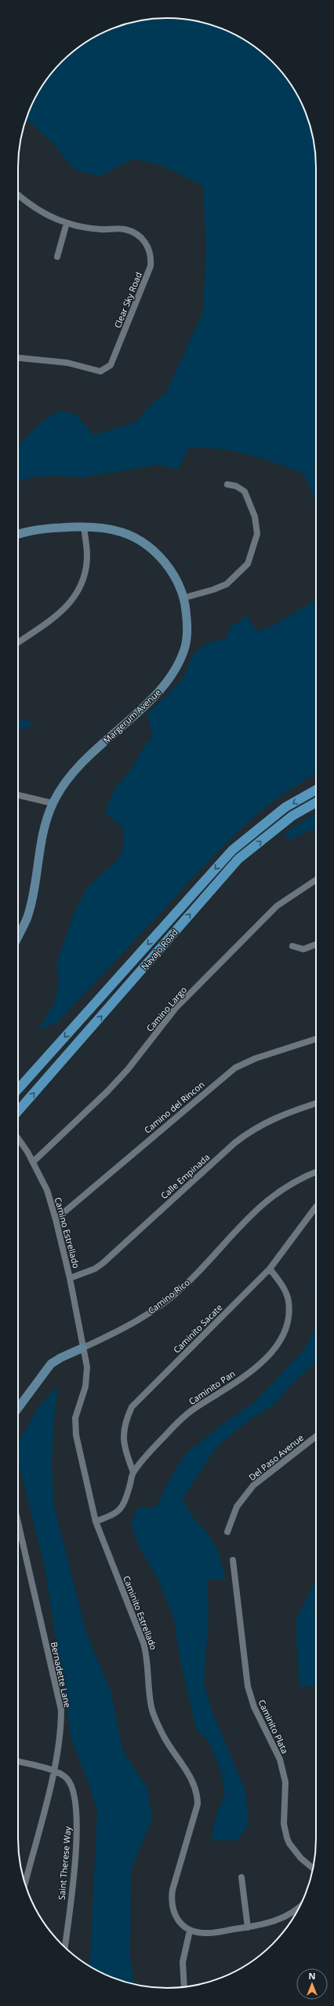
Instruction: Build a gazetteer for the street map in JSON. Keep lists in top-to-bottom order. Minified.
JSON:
{"streets":{"main road":["Navajo Road"],"street":["Clear Sky Road","Margerum Avenue","Camino Largo","Camino del Rincon","Calle Empinada","Camino Estrellado","Camino Rico","Caminito Sacate","Caminito Pan","Del Paso Avenue","Caminito Estrellado","Bernadette Lane","Caminito Plata","Saint Therese Way"]},"crossings":[["Camino Largo","Camino Estrellado"],["Camino del Rincon","Camino Estrellado"],["Calle Empinada","Camino Estrellado"],["Camino Estrellado","Camino Rico"],["Camino Estrellado","Caminito Estrellado"],["Camino Rico","Caminito Estrellado"],["Caminito Sacate","Caminito Pan"],["Caminito Pan","Caminito Estrellado"],["Bernadette Lane","Saint Therese Way"]],"north":"top"}
